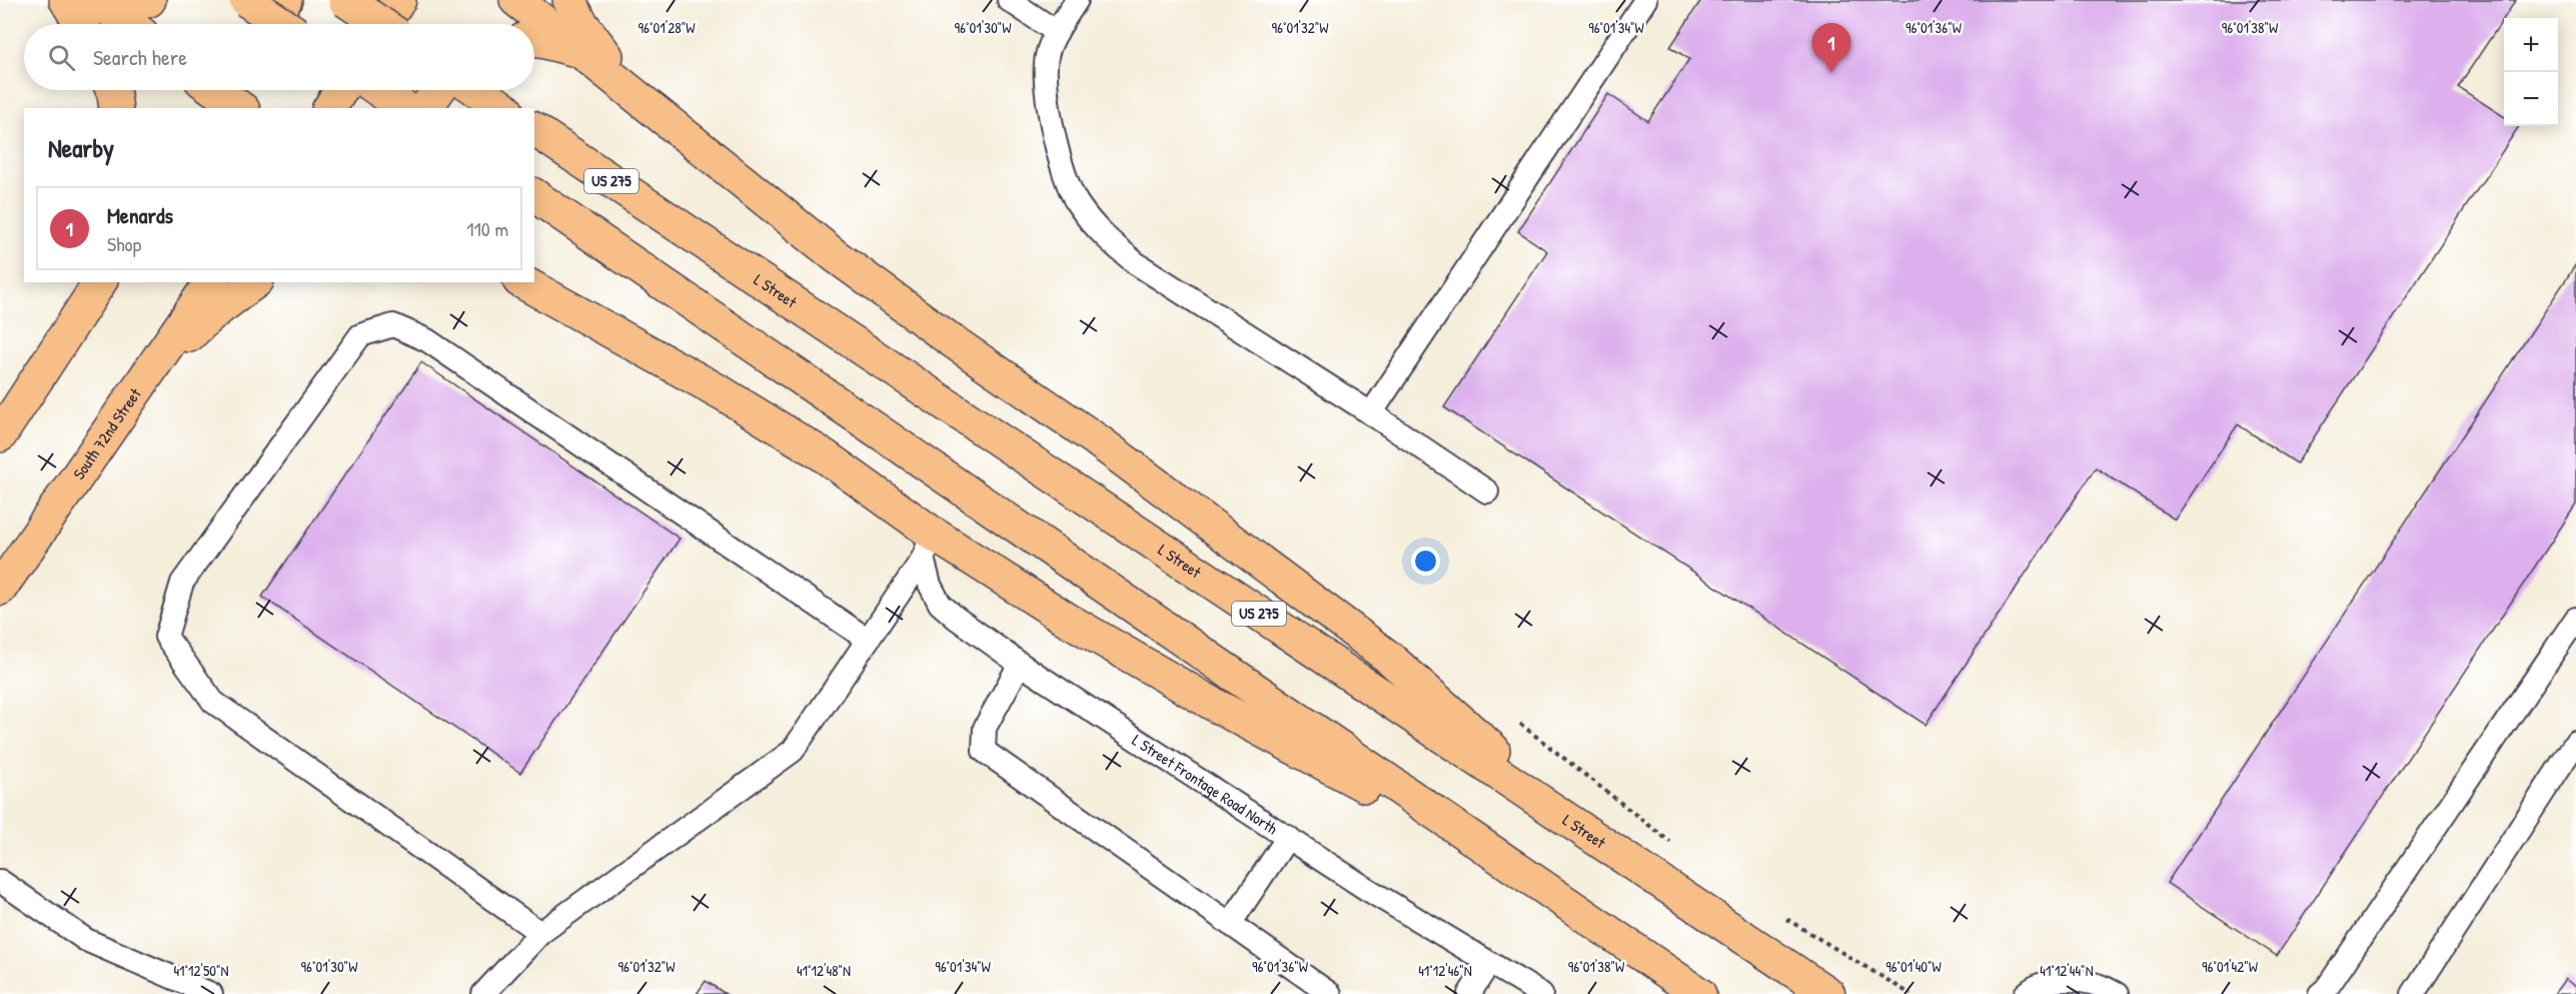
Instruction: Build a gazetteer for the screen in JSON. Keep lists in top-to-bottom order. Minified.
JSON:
{"streets":{"main road":["US 275","L Street","South 72nd Street"],"lane":["L Street Frontage Road North"]},"page":{"map_buttons":["+","−"],"pins":"1","search":"Search here","heading":"Nearby","list":[{"mark":"1","name":"Menards","note":"Shop","value":"110 m"}]},"coordinates":["96°01'28\"W","96°01'30\"W","96°01'32\"W","96°01'34\"W","96°01'36\"W","96°01'38\"W","96°01'40\"W","96°01'42\"W","41°12'50\"N","41°12'48\"N","41°12'46\"N","41°12'44\"N"]}
